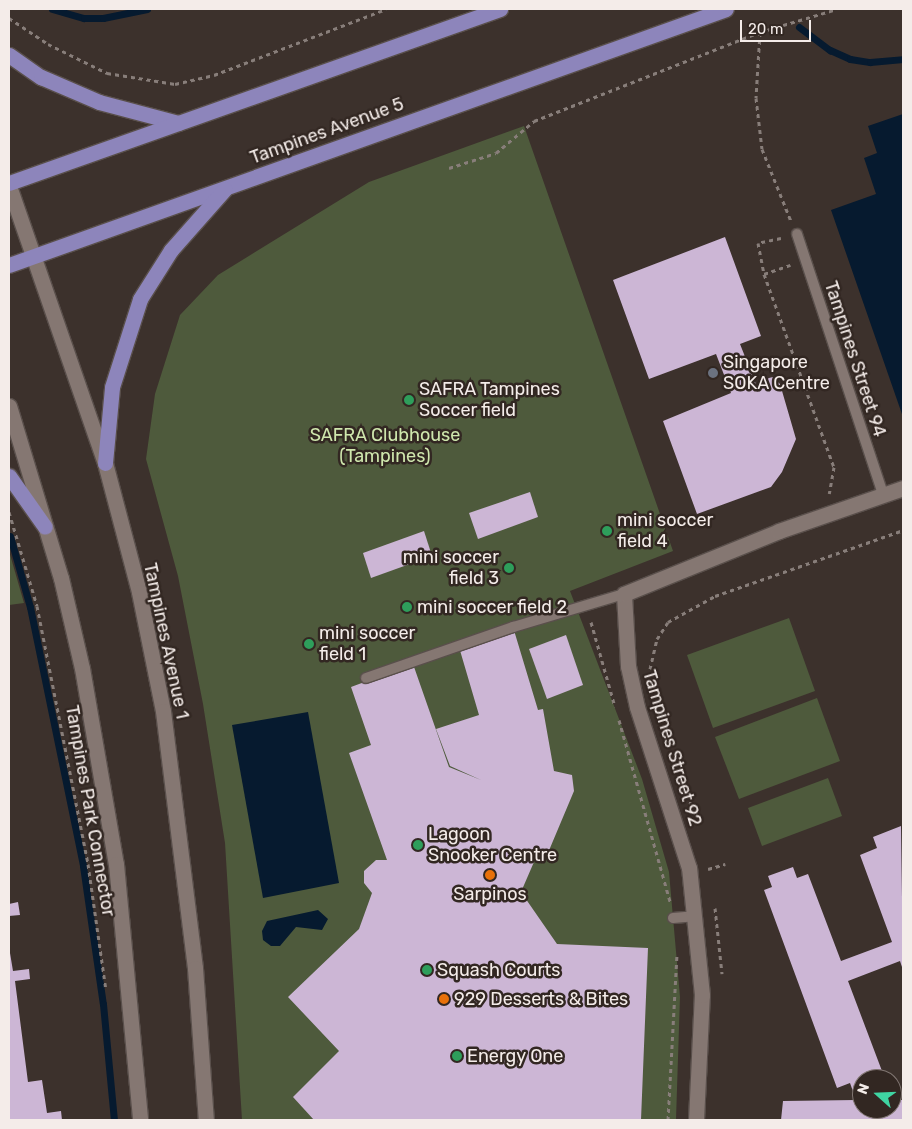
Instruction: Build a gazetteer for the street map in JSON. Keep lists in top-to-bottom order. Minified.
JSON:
{"streets":{"main road":["Tampines Avenue 5","Tampines Avenue 1","Tampines Street 92"],"lane":["Tampines Street 94"],"path":["Tampines Park Connector"]},"crossings":[["Tampines Avenue 5","Tampines Avenue 1"]],"parks":["SAFRA Clubhouse (Tampines)"],"places":["Singapore SOKA Centre","SAFRA Tampines Soccer field","mini soccer field 4","mini soccer field 3","mini soccer field 2","mini soccer field 1","Lagoon Snooker Centre","Sarpinos","Squash Courts","929 Desserts & Bites","Energy One"],"scale_bar":"20 m","north":"left"}
